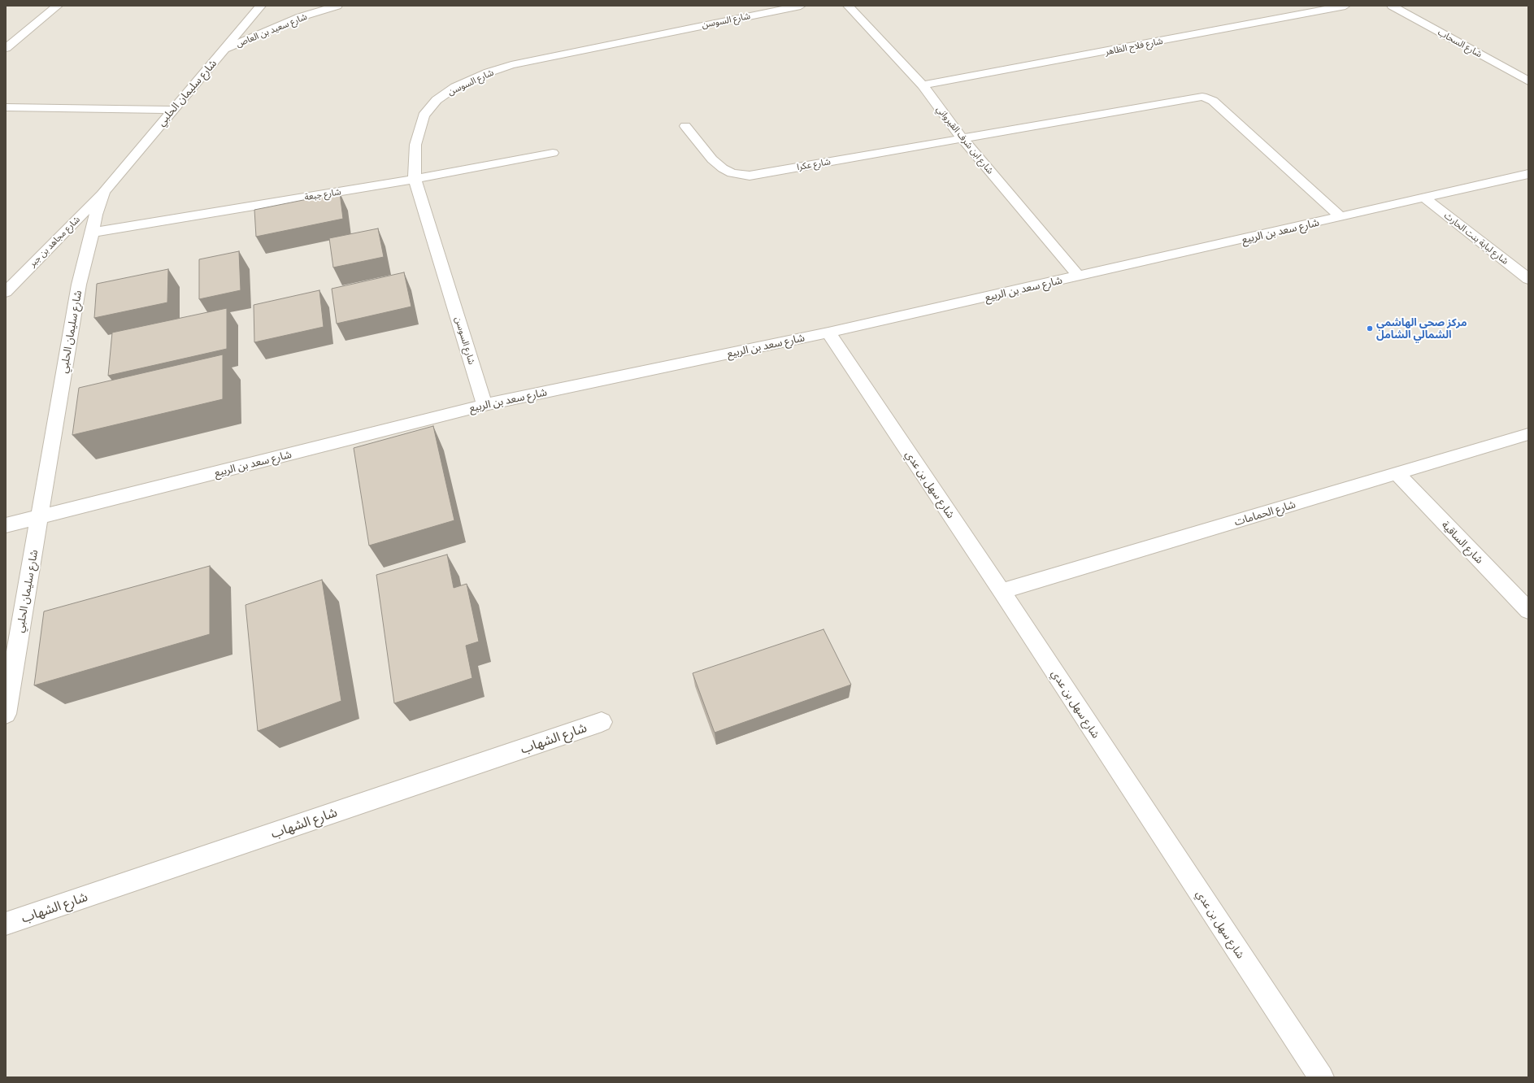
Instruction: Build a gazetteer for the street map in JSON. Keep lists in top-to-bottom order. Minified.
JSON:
{"streets":{"street":["شارع السوسن","شارع سعيد بن العاص","شارع السحاب","شارع فلاح الظاهر","شارع سليمان الحلبي","شارع ابن شرف القيرواني","شارع عكرا","شارع جبعة","شارع سعد بن الربيع","شارع لبابة بنت الحارث","شارع مجاهد بن جبر","شارع سهل بن عدي","شارع الحمامات","شارع الساقية","شارع الشهاب"]},"crossings":[["شارع السوسن","شارع جبعة"],["شارع السوسن","شارع سعد بن الربيع"],["شارع سعيد بن العاص","شارع سليمان الحلبي"],["شارع فلاح الظاهر","شارع ابن شرف القيرواني"],["شارع سليمان الحلبي","شارع جبعة"],["شارع سليمان الحلبي","شارع سعد بن الربيع"],["شارع سليمان الحلبي","شارع مجاهد بن جبر"],["شارع ابن شرف القيرواني","شارع عكرا"],["شارع ابن شرف القيرواني","شارع سعد بن الربيع"],["شارع عكرا","شارع سعد بن الربيع"],["شارع سعد بن الربيع","شارع لبابة بنت الحارث"],["شارع سعد بن الربيع","شارع سهل بن عدي"],["شارع سهل بن عدي","شارع الحمامات"],["شارع الحمامات","شارع الساقية"]],"places":["مركز صحي الهاشمي الشمالي الشامل"]}
